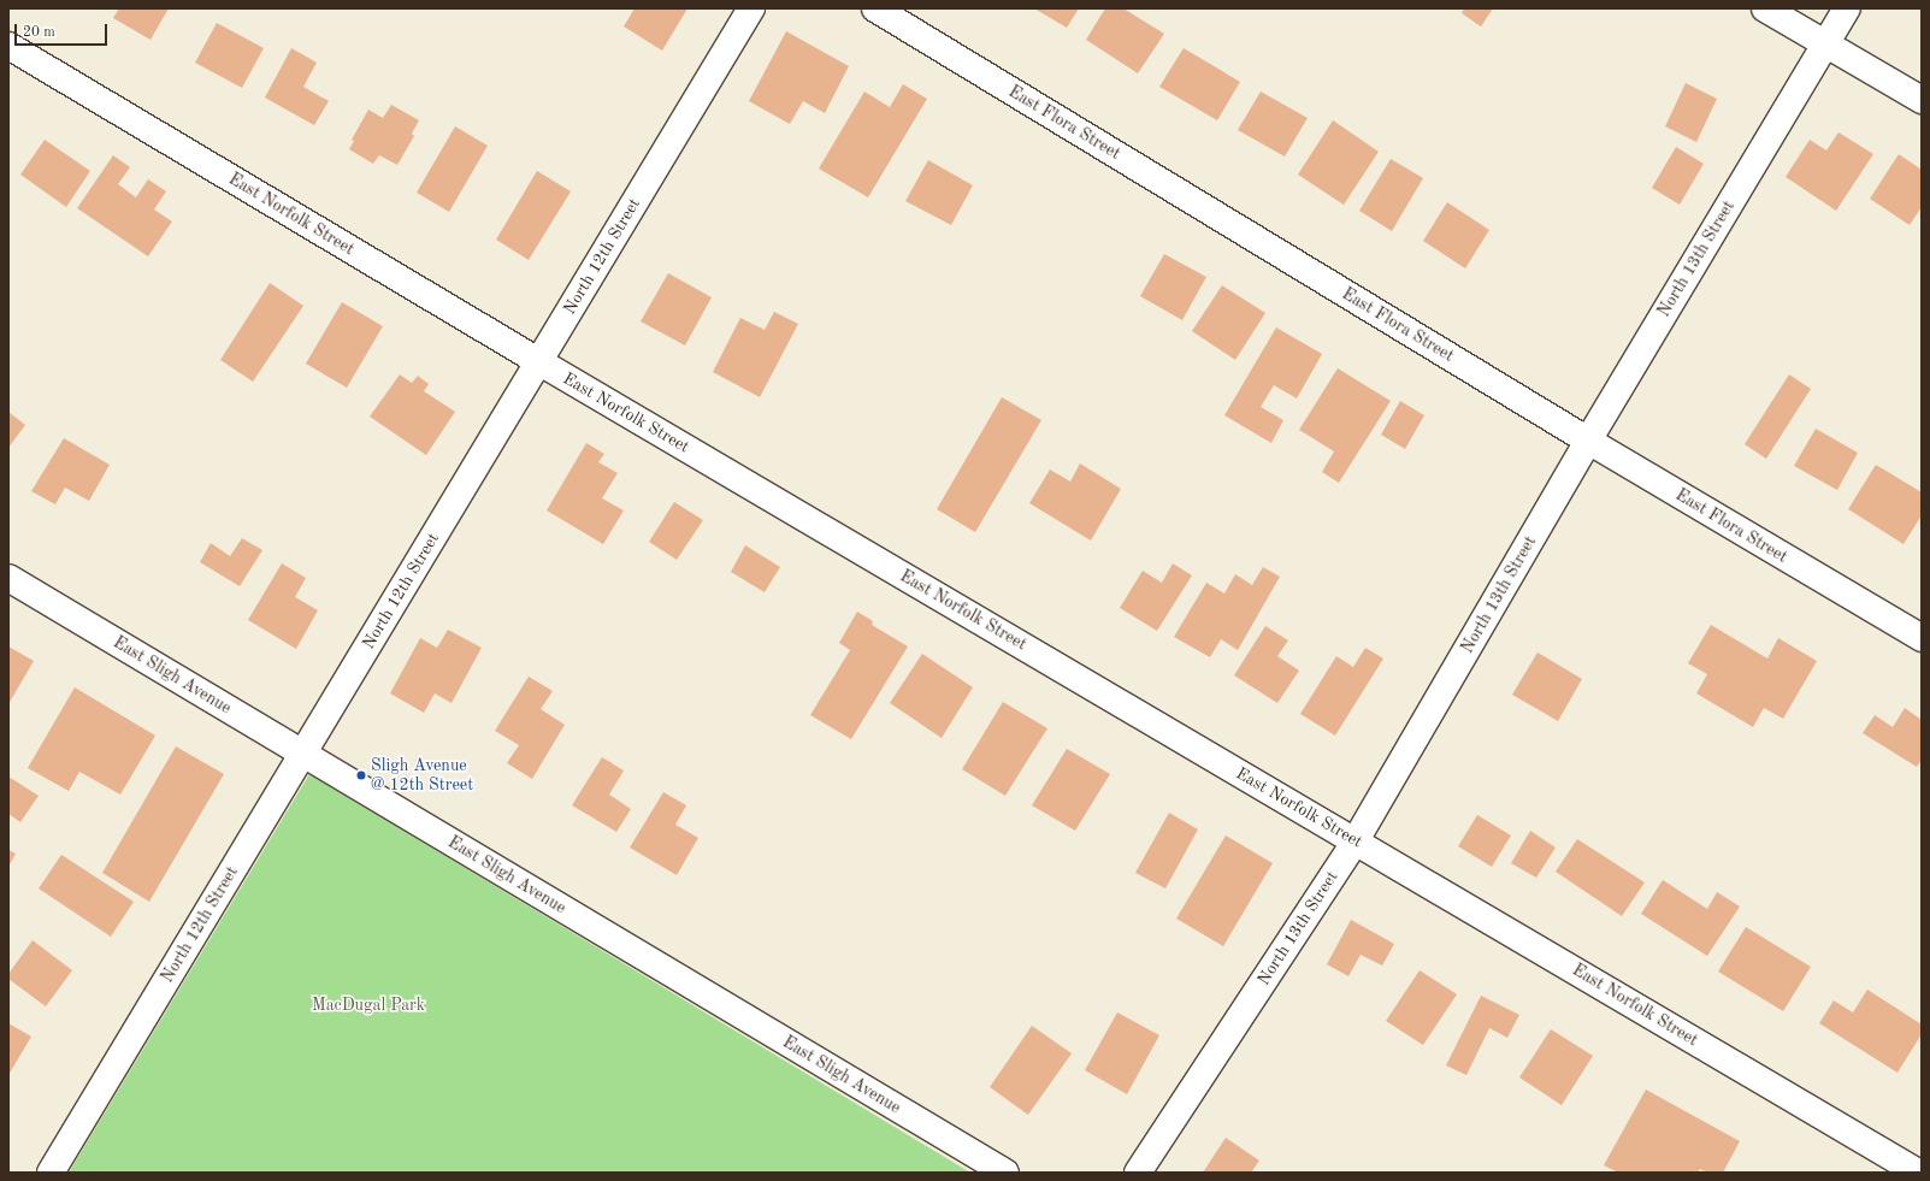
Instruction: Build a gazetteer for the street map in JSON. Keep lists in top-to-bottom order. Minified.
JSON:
{"streets":{"street":["East Flora Street","East Norfolk Street","North 12th Street","North 13th Street","East Sligh Avenue"]},"crossings":[["East Flora Street","North 13th Street"],["East Norfolk Street","North 12th Street"],["East Norfolk Street","North 13th Street"],["North 12th Street","East Sligh Avenue"]],"parks":["MacDugal Park"],"places":["Sligh Avenue @ 12th Street"],"scale_bar":"20 m"}
